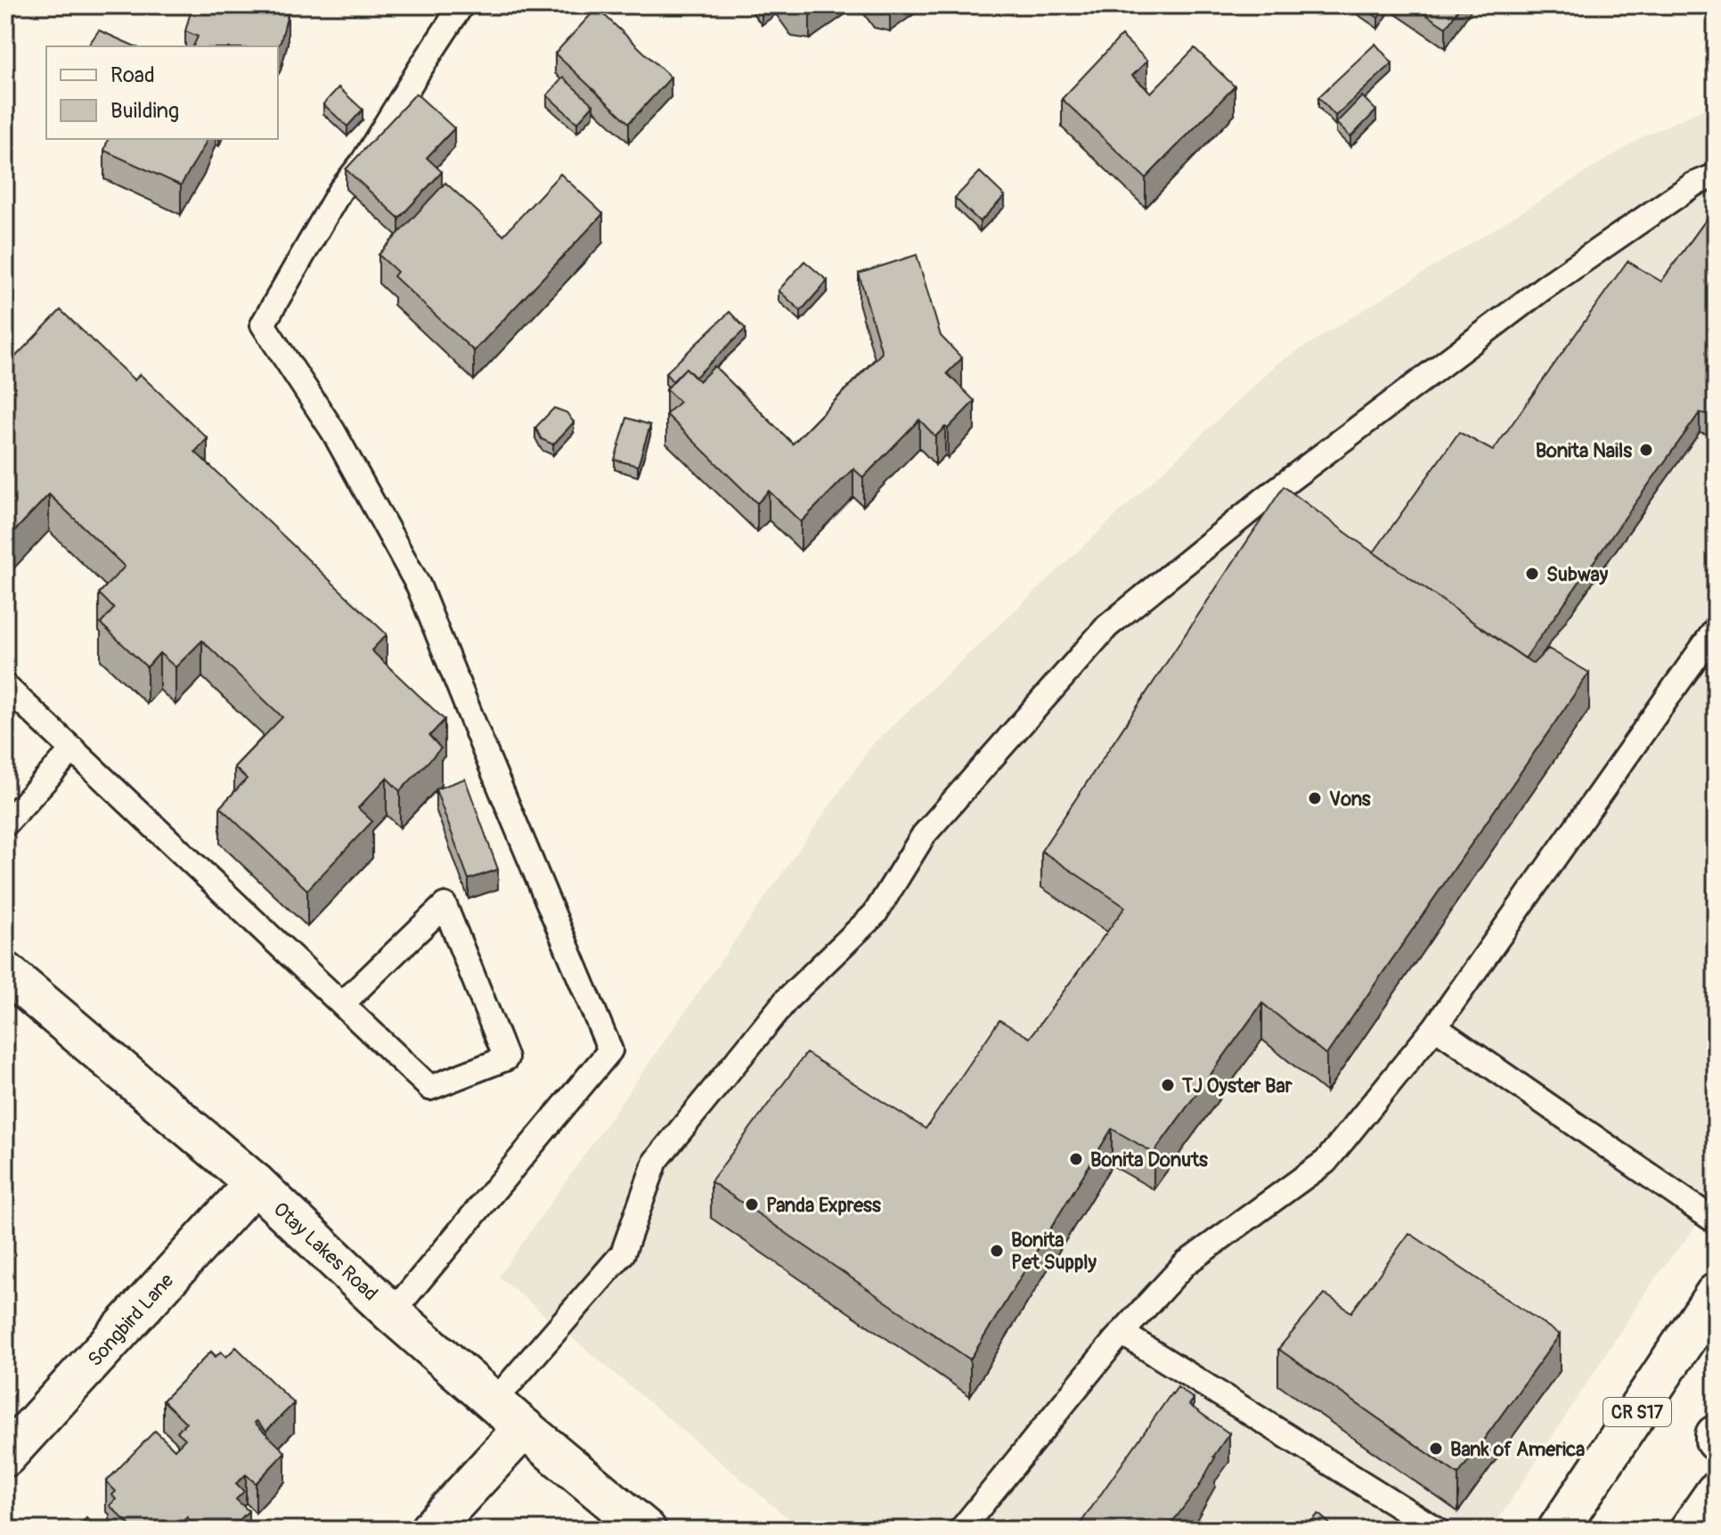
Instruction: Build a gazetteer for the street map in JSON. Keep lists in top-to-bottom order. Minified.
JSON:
{"streets":{"main road":["Otay Lakes Road","Songbird Lane","CR S17"]},"crossings":[["Otay Lakes Road","Songbird Lane"]],"places":["Bonita Nails","Subway","Vons","TJ Oyster Bar","Bonita Donuts","Panda Express","Bonita Pet Supply","Bank of America"],"legend":["Road","Building"]}
